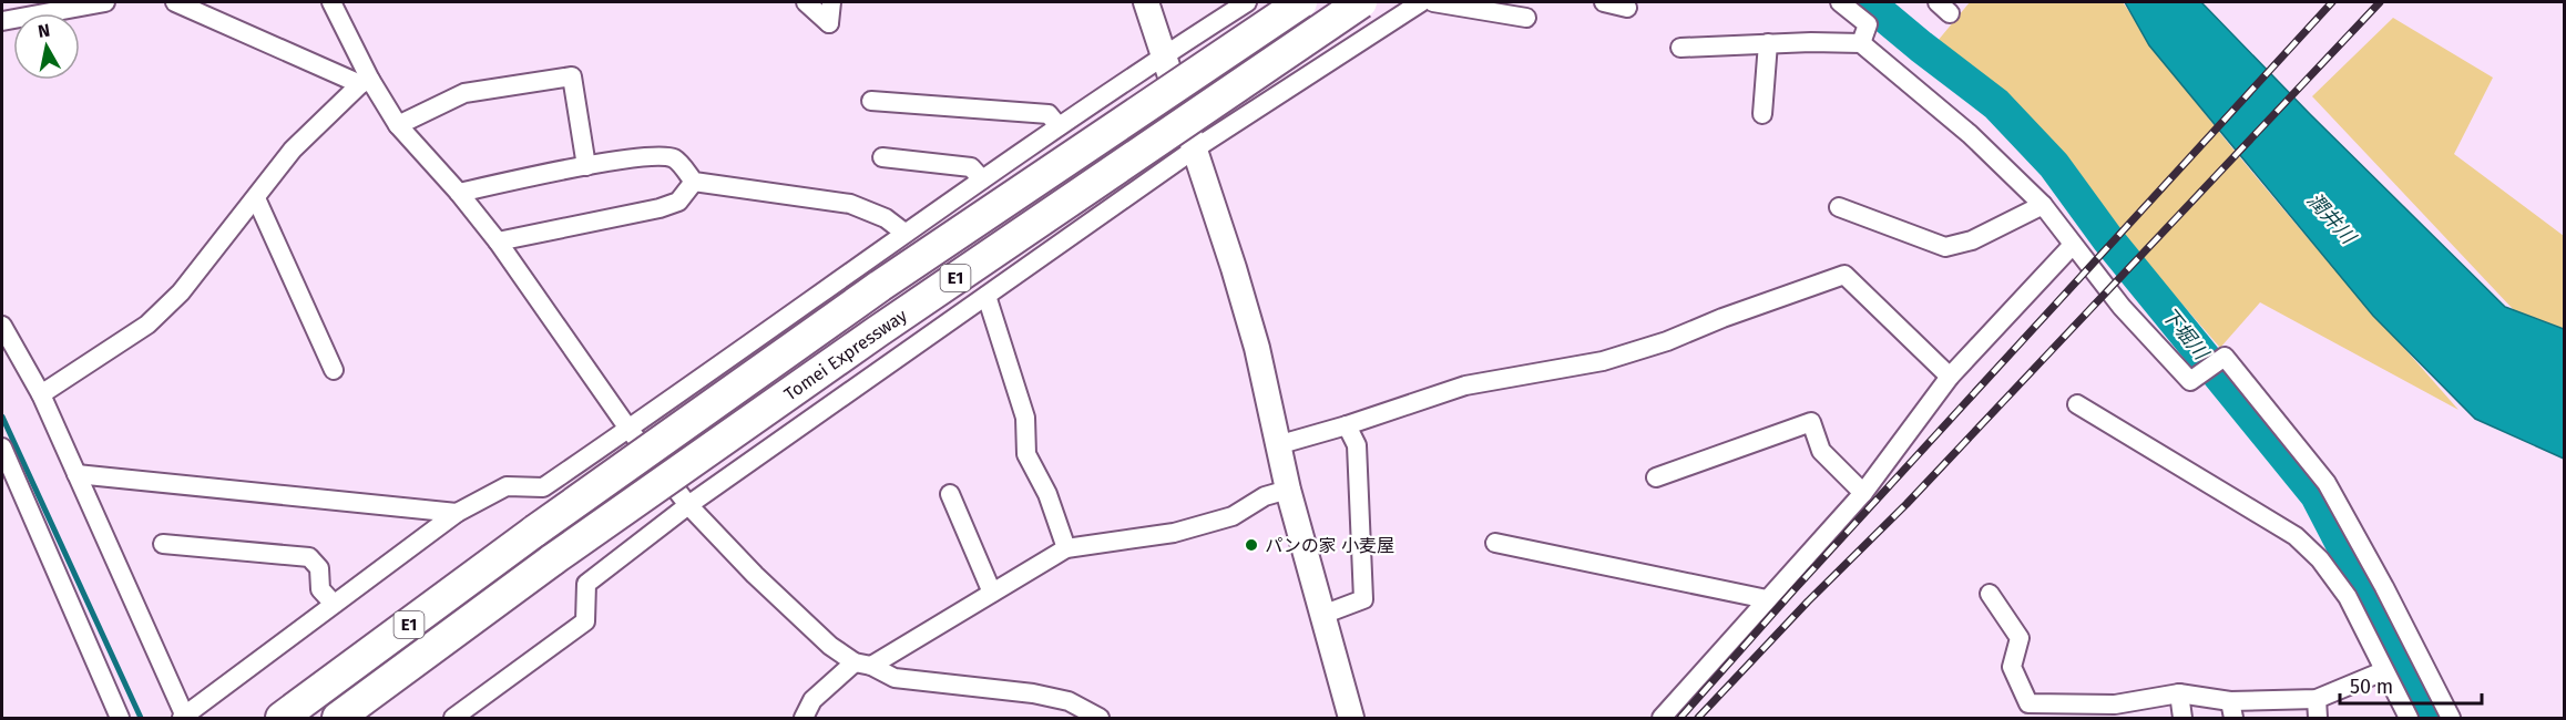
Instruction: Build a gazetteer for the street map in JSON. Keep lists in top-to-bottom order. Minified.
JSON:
{"streets":{"highway":["E1","Tomei Expressway"]},"water":["潤井川","下堀川"],"places":["パンの家 小麦屋"],"scale_bar":"50 m","north":"top"}
